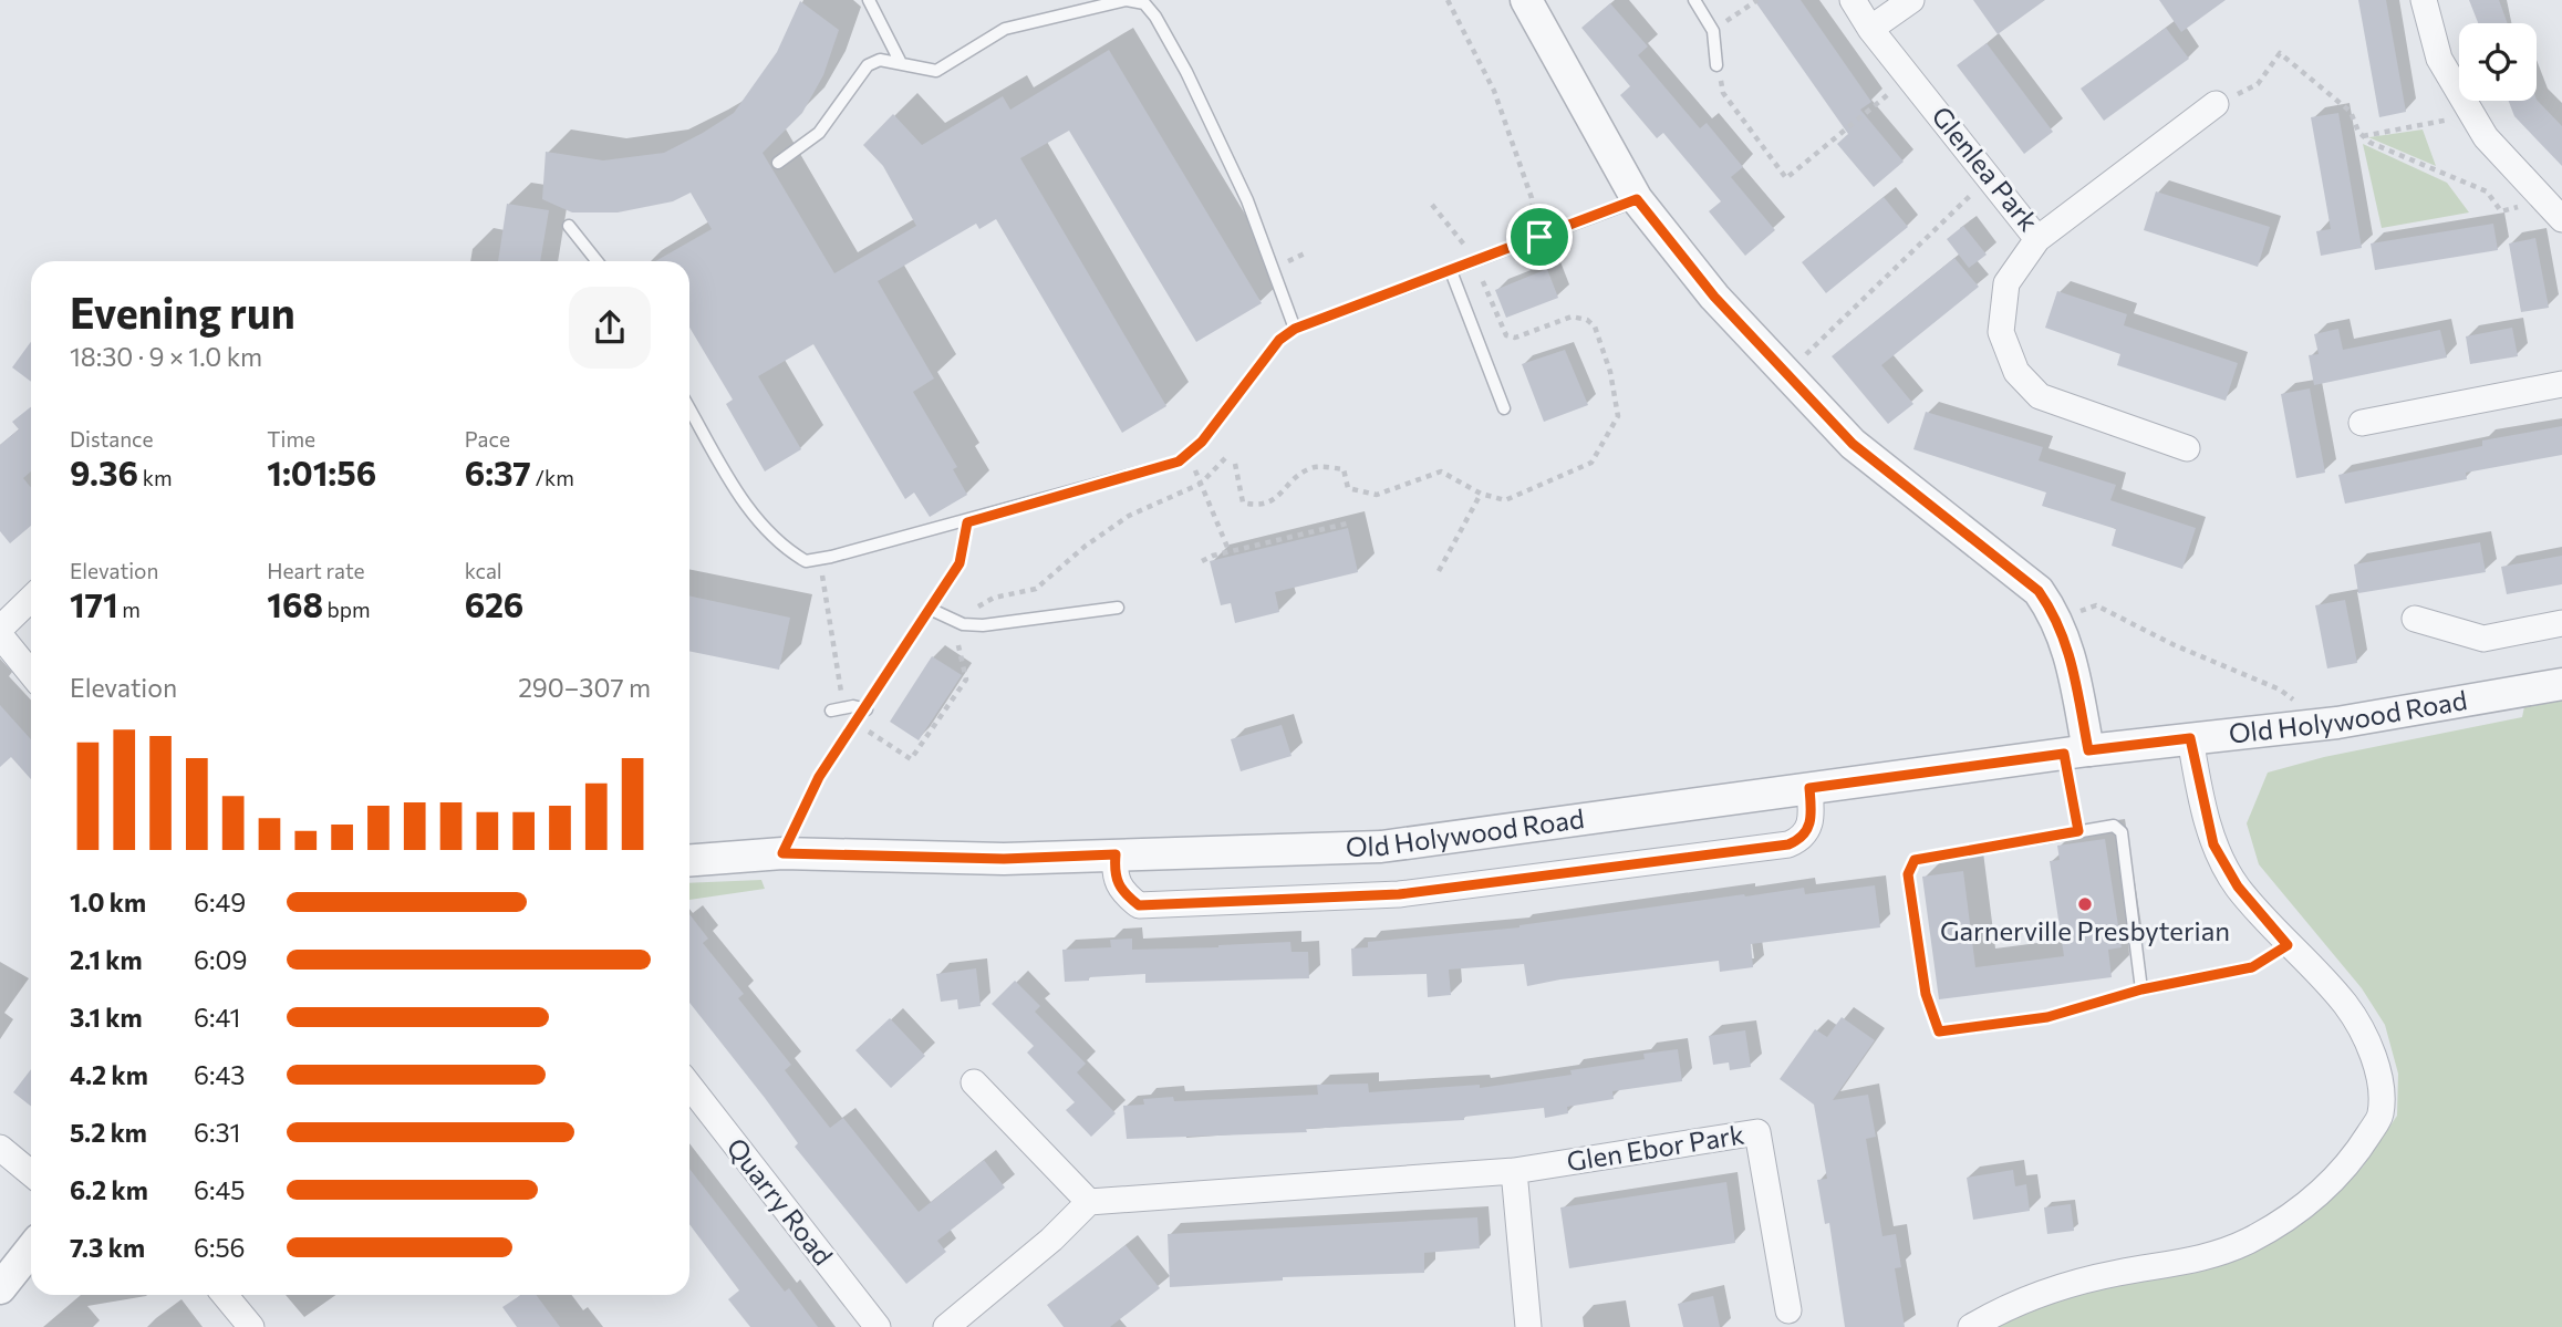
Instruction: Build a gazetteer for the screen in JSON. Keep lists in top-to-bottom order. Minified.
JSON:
{"streets":{"street":["Glenlea Park","Old Holywood Road","Glen Ebor Park","Quarry Road"]},"places":["Garnerville Presbyterian"],"page":{"heading":["Evening run","18:30 · 9 × 1.0 km"],"stats":[["Distance","9.36 km"],["Time","1:01:56"],["Pace","6:37 /km"],["Elevation","171 m"],["Heart rate","168 bpm"],["kcal","626"]],"chart":["Elevation","290–307 m"],"list":[{"name":"1.0 km","note":"6:49"},{"name":"2.1 km","note":"6:09"},{"name":"3.1 km","note":"6:41"},{"name":"4.2 km","note":"6:43"},{"name":"5.2 km","note":"6:31"},{"name":"6.2 km","note":"6:45"},{"name":"7.3 km","note":"6:56"}]}}
